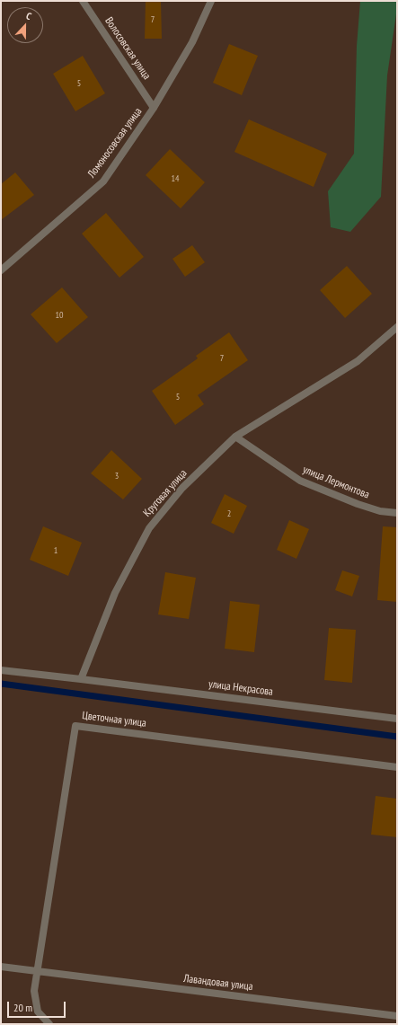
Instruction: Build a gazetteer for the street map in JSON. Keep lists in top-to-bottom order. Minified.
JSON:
{"streets":{"street":["Волосовская улица","Ломоносовская улица","улица Лермонтова","Круговая улица","улица Некрасова","Цветочная улица","Лавандовая улица"]},"crossings":[["Волосовская улица","Ломоносовская улица"],["улица Лермонтова","Круговая улица"],["Круговая улица","улица Некрасова"],["Цветочная улица","Лавандовая улица"]],"house_numbers":["7","5","14","10","7","5","3","2","1"],"scale_bar":"20 m","north":"top"}
